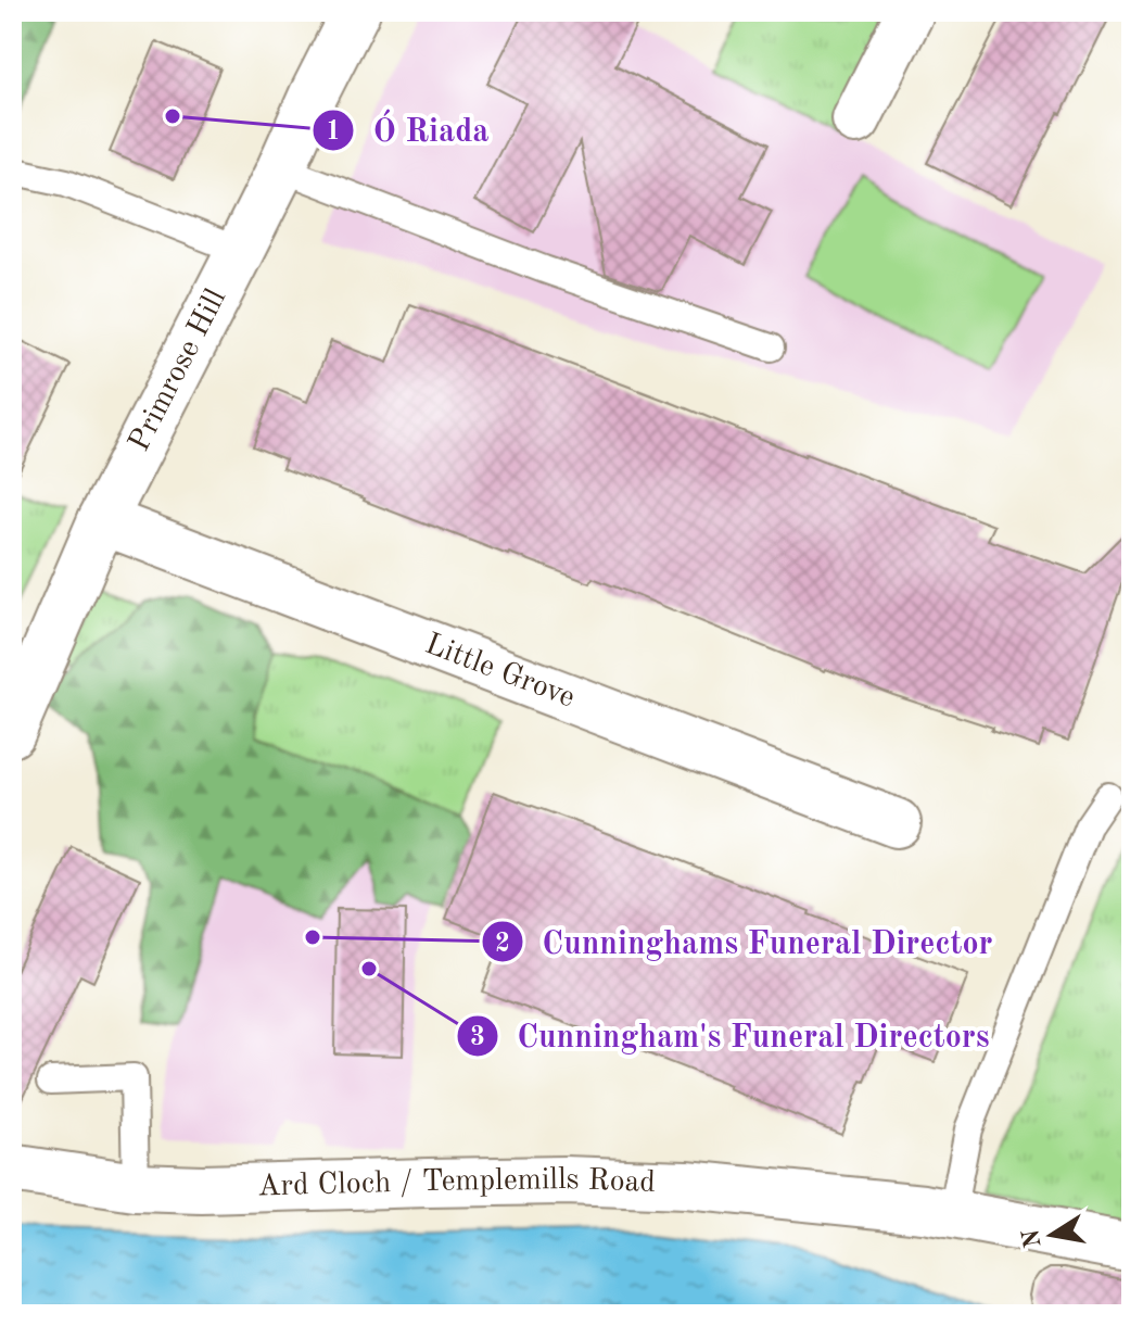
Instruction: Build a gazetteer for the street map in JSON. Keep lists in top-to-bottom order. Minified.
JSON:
{"streets":{"street":["Primrose Hill","Little Grove","Ard Cloch / Templemills Road"]},"crossings":[["Primrose Hill","Little Grove"]],"places":["Ó Riada","Cunninghams Funeral Director","Cunningham's Funeral Directors"],"north":"left"}
